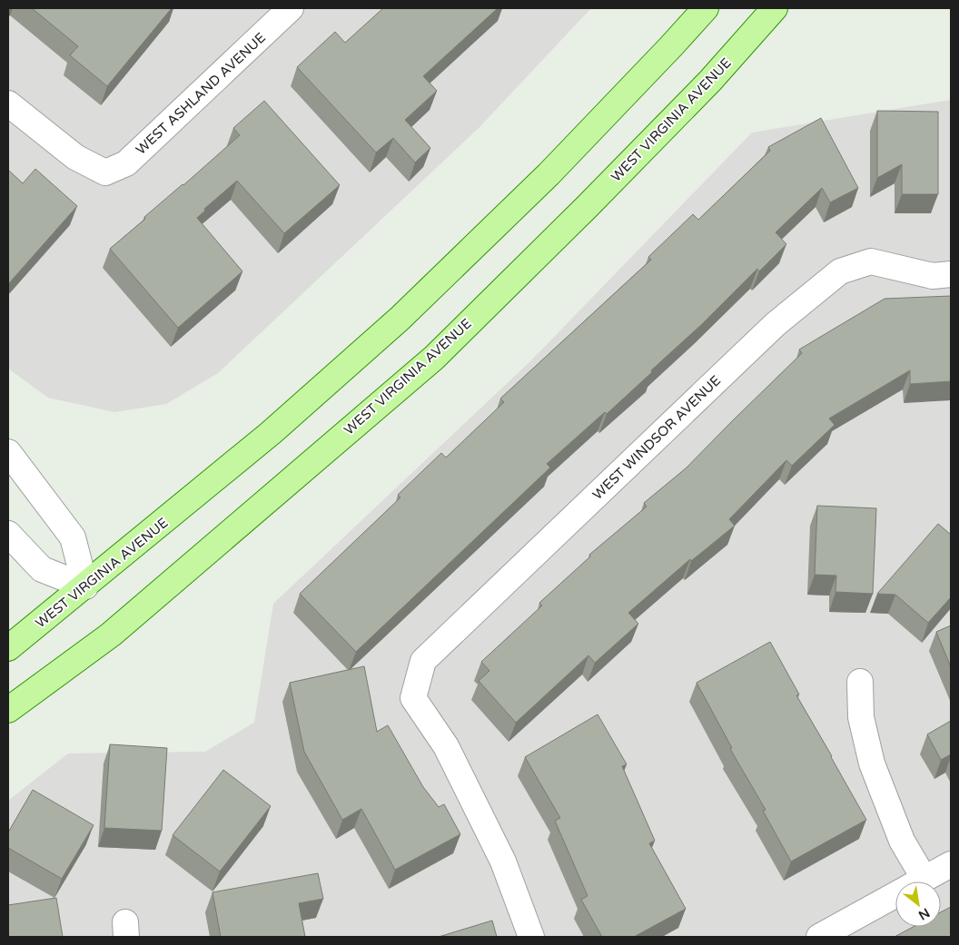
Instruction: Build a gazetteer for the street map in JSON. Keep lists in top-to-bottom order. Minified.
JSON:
{"streets":{"main road":["WEST VIRGINIA AVENUE"],"street":["WEST ASHLAND AVENUE","WEST WINDSOR AVENUE"]},"north":"bottom right"}
